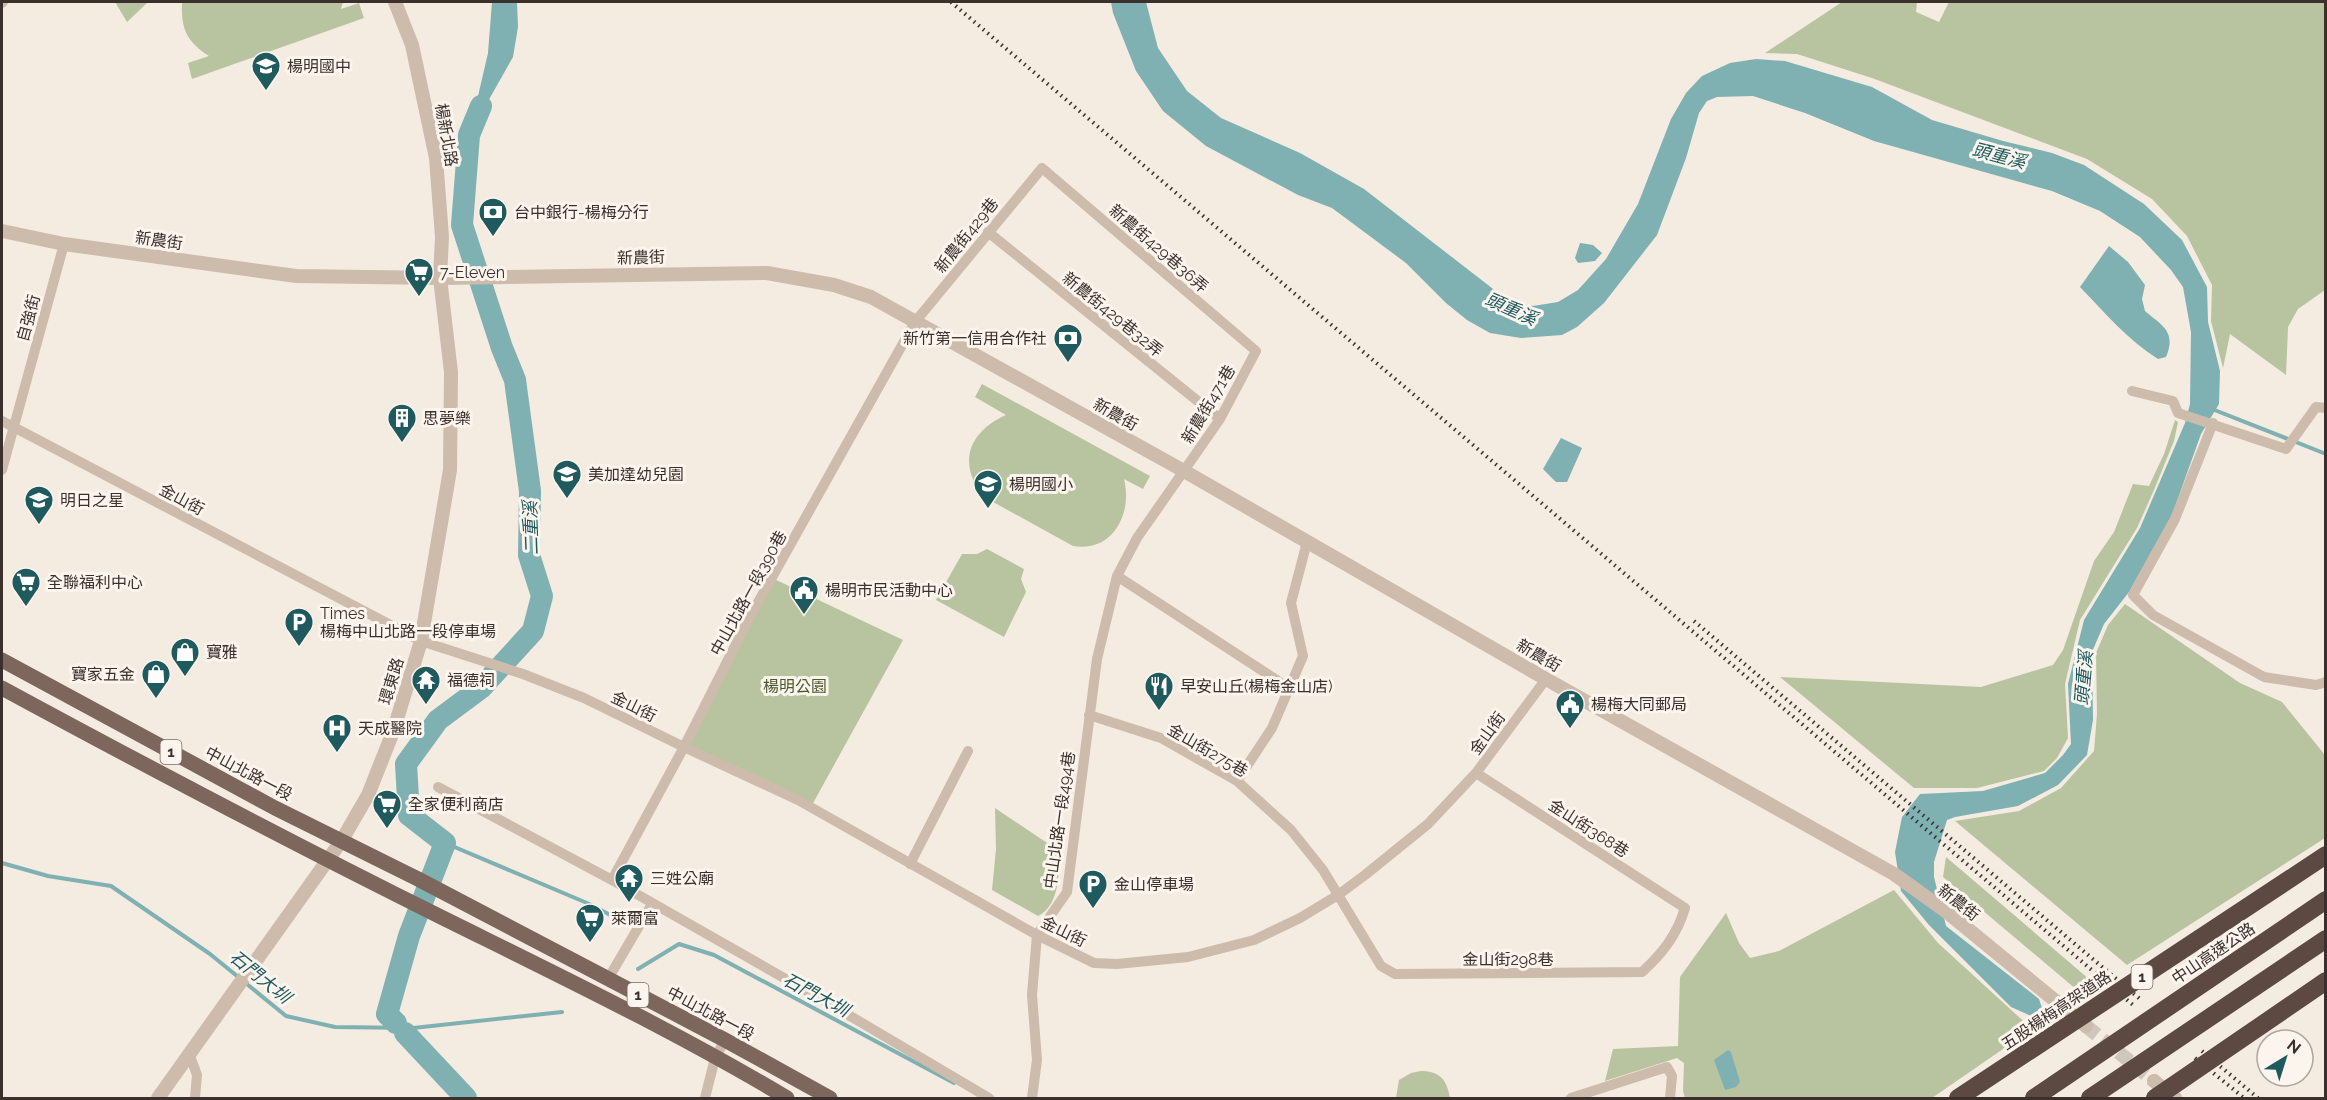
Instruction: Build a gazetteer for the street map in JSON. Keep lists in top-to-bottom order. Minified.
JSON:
{"streets":{"highway":["1","中山高速公路","五股楊梅高架道路"],"main road":["中山北路一段"],"street":["楊新北路","新農街429巷","新農街","新農街429巷36弄","新農街429巷32弄","自強街","新農街471巷","金山街","中山北路一段390巷","環東路","金山街275巷","中山北路一段494巷","金山街368巷","金山街298巷"]},"crossings":[["楊新北路","新農街"],["楊新北路","環東路"],["新農街429巷","新農街"],["新農街429巷","新農街429巷36弄"],["新農街429巷","新農街429巷32弄"],["新農街429巷","中山北路一段390巷"],["新農街","自強街"],["新農街","新農街471巷"],["新農街","金山街"],["新農街","中山北路一段390巷"],["新農街","環東路"],["新農街","中山北路一段494巷"],["新農街429巷36弄","新農街471巷"],["新農街429巷32弄","新農街471巷"],["自強街","金山街"],["新農街471巷","中山北路一段494巷"],["金山街","中山北路一段390巷"],["金山街","環東路"],["金山街","金山街275巷"],["金山街","中山北路一段494巷"],["金山街","金山街368巷"],["金山街","金山街298巷"],["環東路","1"],["環東路","中山北路一段"],["金山街275巷","中山北路一段494巷"],["金山街275巷","金山街298巷"],["金山街368巷","金山街298巷"]],"water":["頭重溪","二重溪","石門大圳"],"parks":["楊明公園"],"places":{"school or university":["楊明國中","美加達幼兒園","楊明國小","明日之星"],"bank":["台中銀行-楊梅分行","新竹第一信用合作社"],"supermarket":["7-Eleven","全聯福利中心","全家便利商店","萊爾富"],"building":["思夢樂"],"public building":["楊明市民活動中心","楊梅大同郵局"],"parking":["Times 楊梅中山北路一段停車場","金山停車場"],"shop":["寶雅","寶家五金"],"temple":["福德祠","三姓公廟"],"restaurant":["早安山丘(楊梅金山店)"],"hospital":["天成醫院"]},"north":"top right"}
